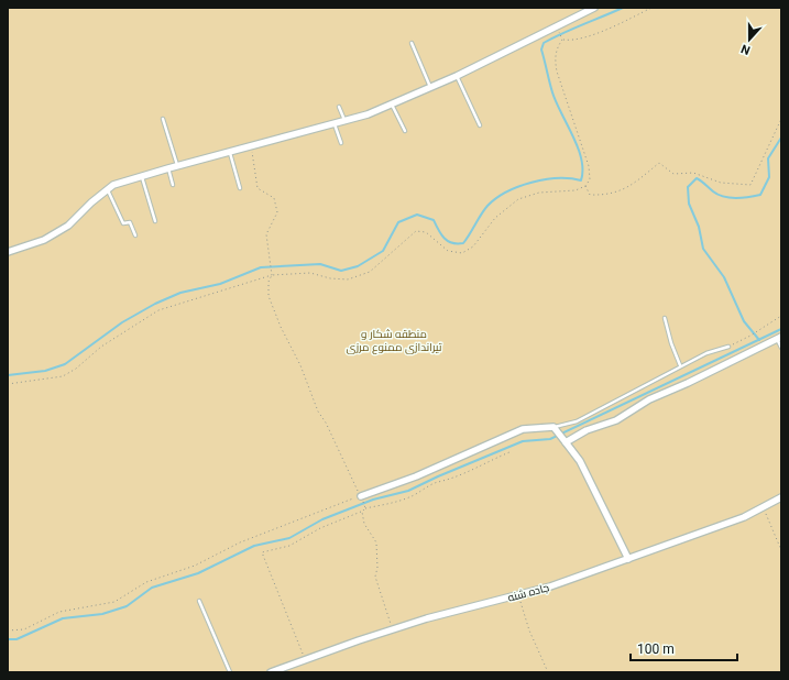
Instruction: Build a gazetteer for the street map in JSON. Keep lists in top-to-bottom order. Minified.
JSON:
{"streets":{"street":["جاده شنه"]},"parks":["منطقه شکار و تیراندازی ممنوع مرزی"],"scale_bar":"100 m","north":"bottom"}
